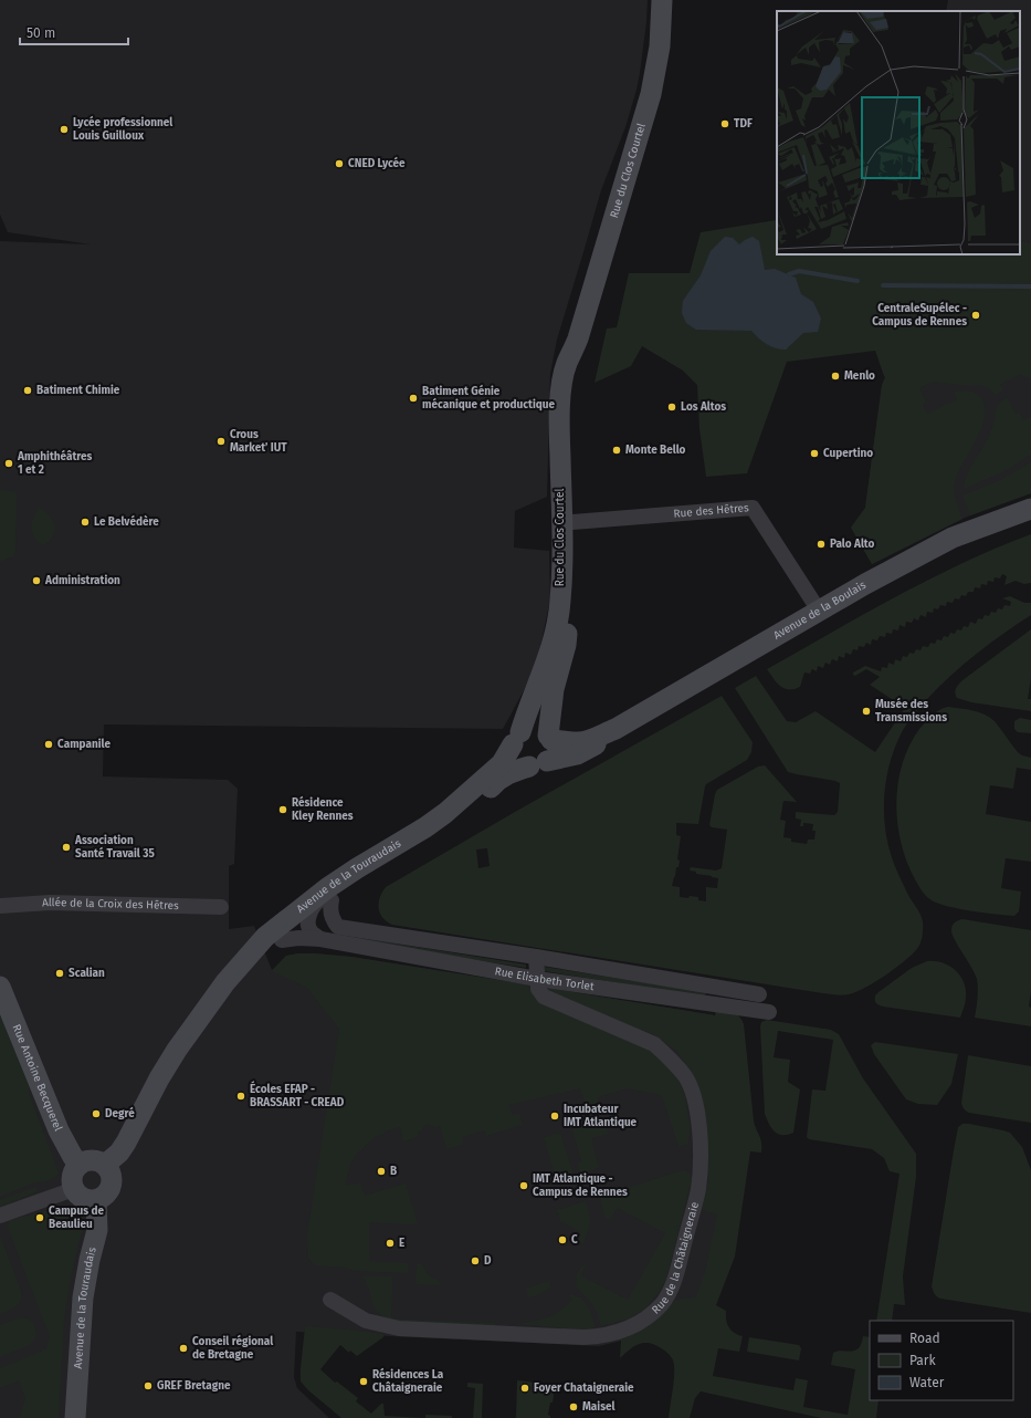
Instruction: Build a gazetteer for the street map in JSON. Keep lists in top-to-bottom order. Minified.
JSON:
{"streets":{"main road":["Rue du Clos Courtel","Avenue de la Boulais","Avenue de la Touraudais","Rue Antoine Becquerel"],"street":["Rue des Hêtres","Allée de la Croix des Hêtres","Rue Elisabeth Torlet","Rue de la Châtaigneraie"]},"crossings":[["Rue du Clos Courtel","Rue des Hêtres"],["Rue du Clos Courtel","Avenue de la Boulais"],["Rue du Clos Courtel","Avenue de la Touraudais"],["Rue des Hêtres","Avenue de la Boulais"],["Avenue de la Boulais","Avenue de la Touraudais"],["Avenue de la Touraudais","Rue Elisabeth Torlet"],["Avenue de la Touraudais","Rue Antoine Becquerel"],["Rue Elisabeth Torlet","Rue de la Châtaigneraie"]],"places":["TDF","Lycée professionnel Louis Guilloux","CNED Lycée","CentraleSupélec - Campus de Rennes","Menlo","Batiment Chimie","Batiment Génie mécanique et productique","Los Altos","Crous Market’ IUT","Monte Bello","Cupertino","Amphithéâtres 1 et 2","Le Belvédère","Palo Alto","Administration","Musée des Transmissions","Campanile","Résidence Kley Rennes","Association Santé Travail 35","Scalian","Écoles EFAP - BRASSART - CREAD","Degré","Incubateur IMT Atlantique","B","IMT Atlantique - Campus de Rennes","Campus de Beaulieu","C","E","D","Conseil régional de Bretagne","Résidences La Châtaigneraie","GREF Bretagne","Foyer Chataigneraie","Maisel"],"legend":["Road","Park","Water"],"scale_bar":"50 m"}
